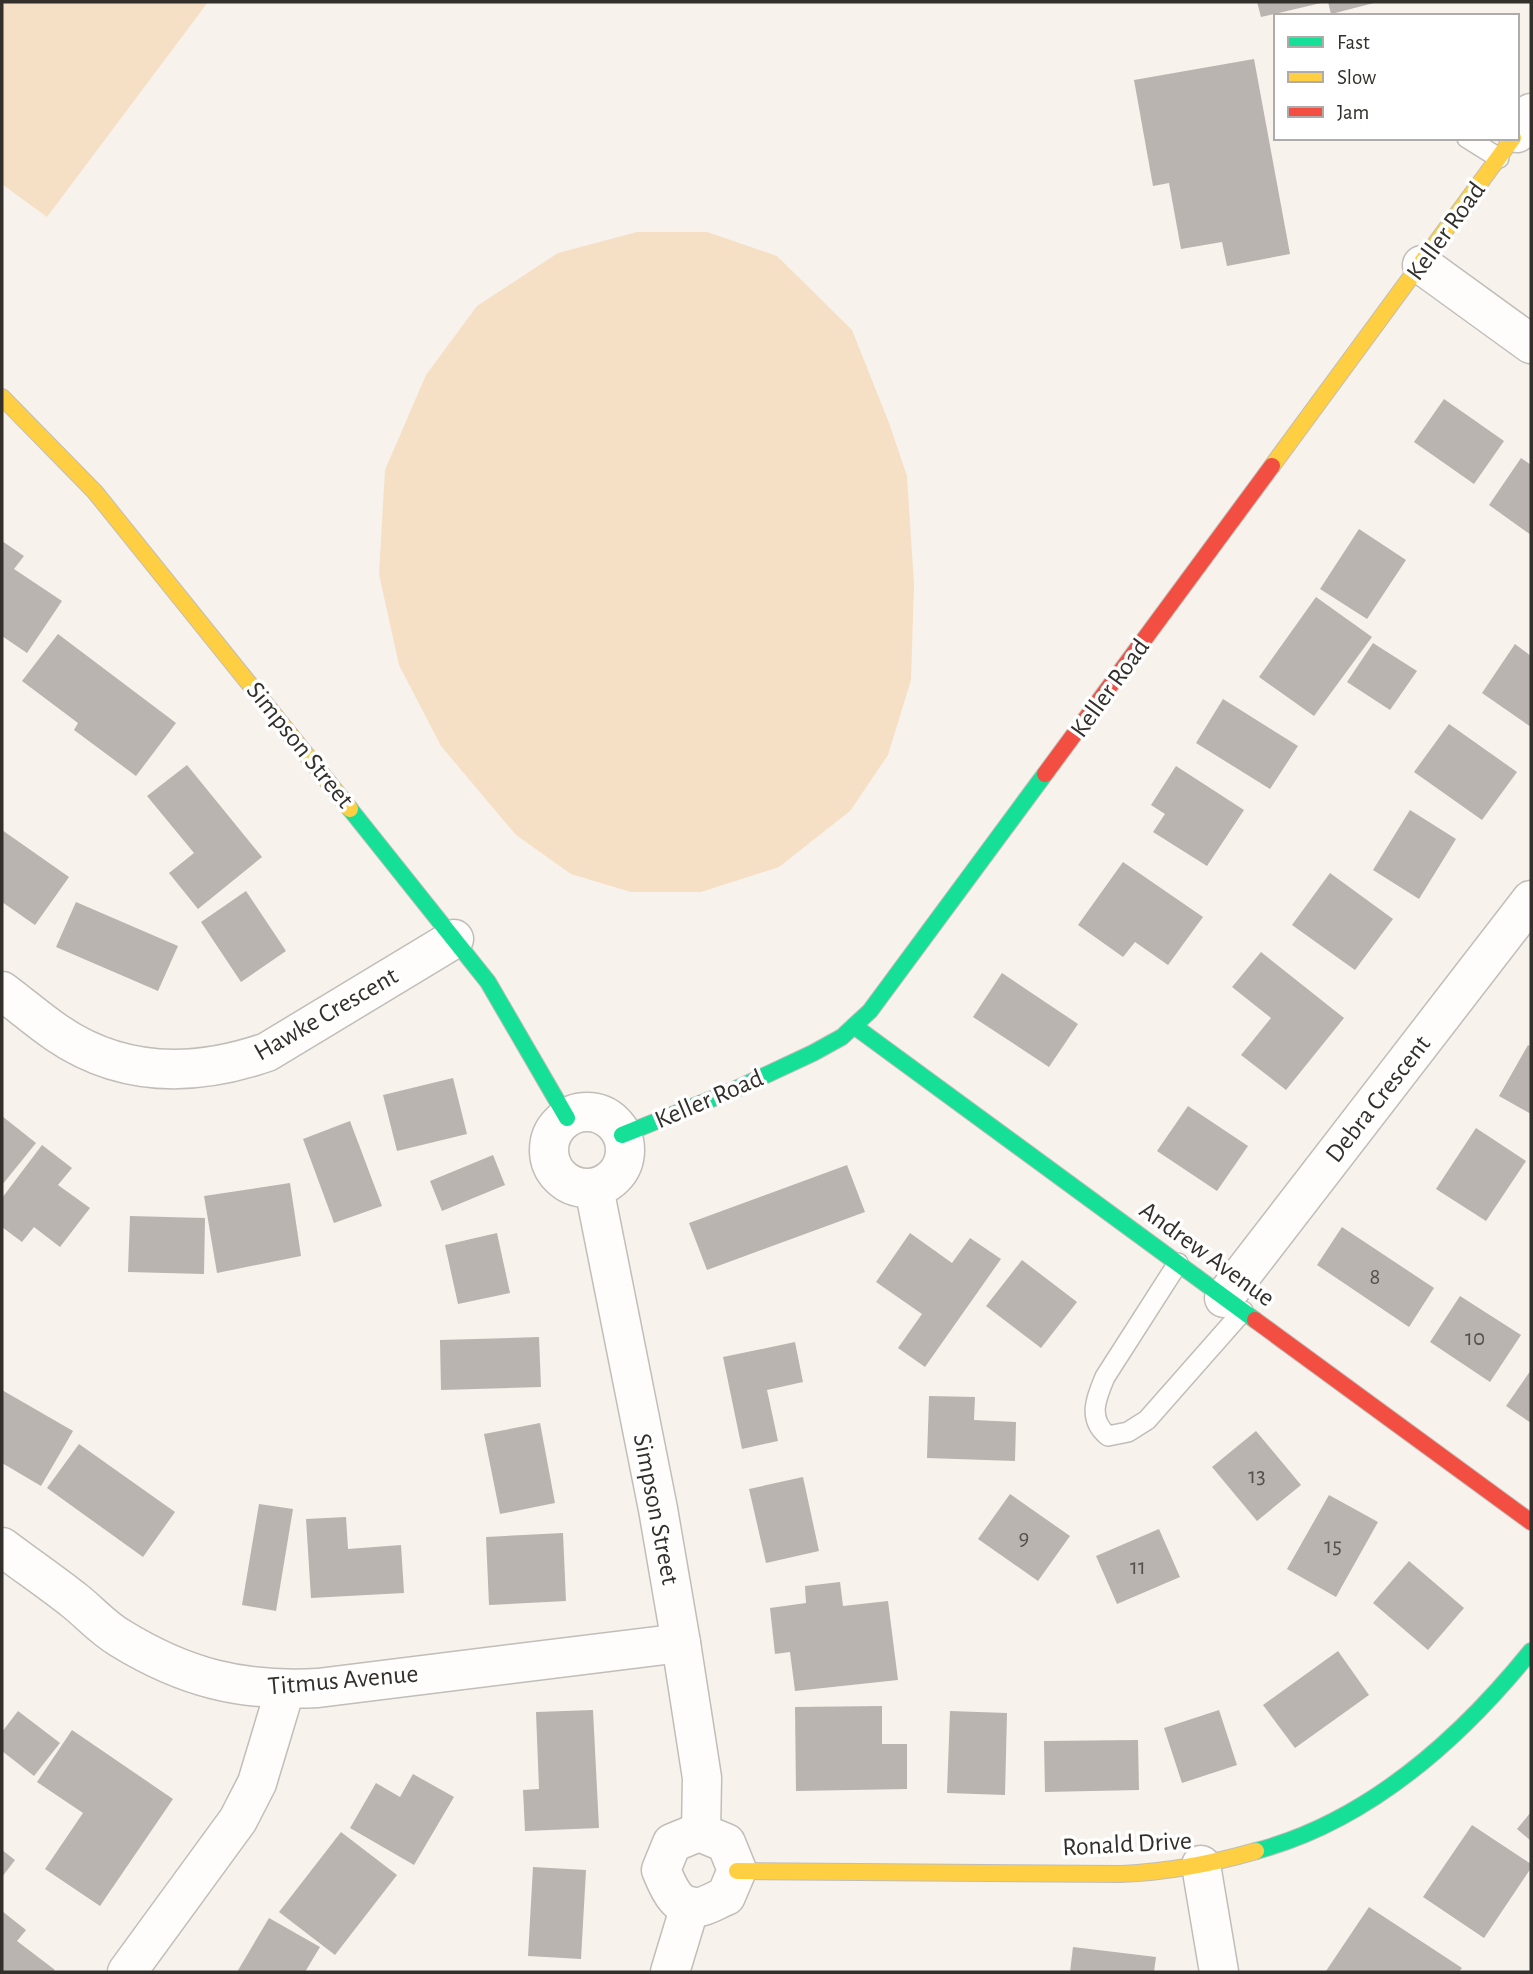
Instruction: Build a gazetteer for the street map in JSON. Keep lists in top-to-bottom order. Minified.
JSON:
{"streets":{"street":["Keller Road","Simpson Street","Hawke Crescent","Debra Crescent","Andrew Avenue","Titmus Avenue","Ronald Drive"]},"crossings":[["Keller Road","Simpson Street"],["Keller Road","Andrew Avenue"],["Simpson Street","Hawke Crescent"],["Simpson Street","Titmus Avenue"],["Simpson Street","Ronald Drive"],["Debra Crescent","Andrew Avenue"]],"house_numbers":["8","10","13","9","15","11"],"legend":["Fast","Slow","Jam"]}
